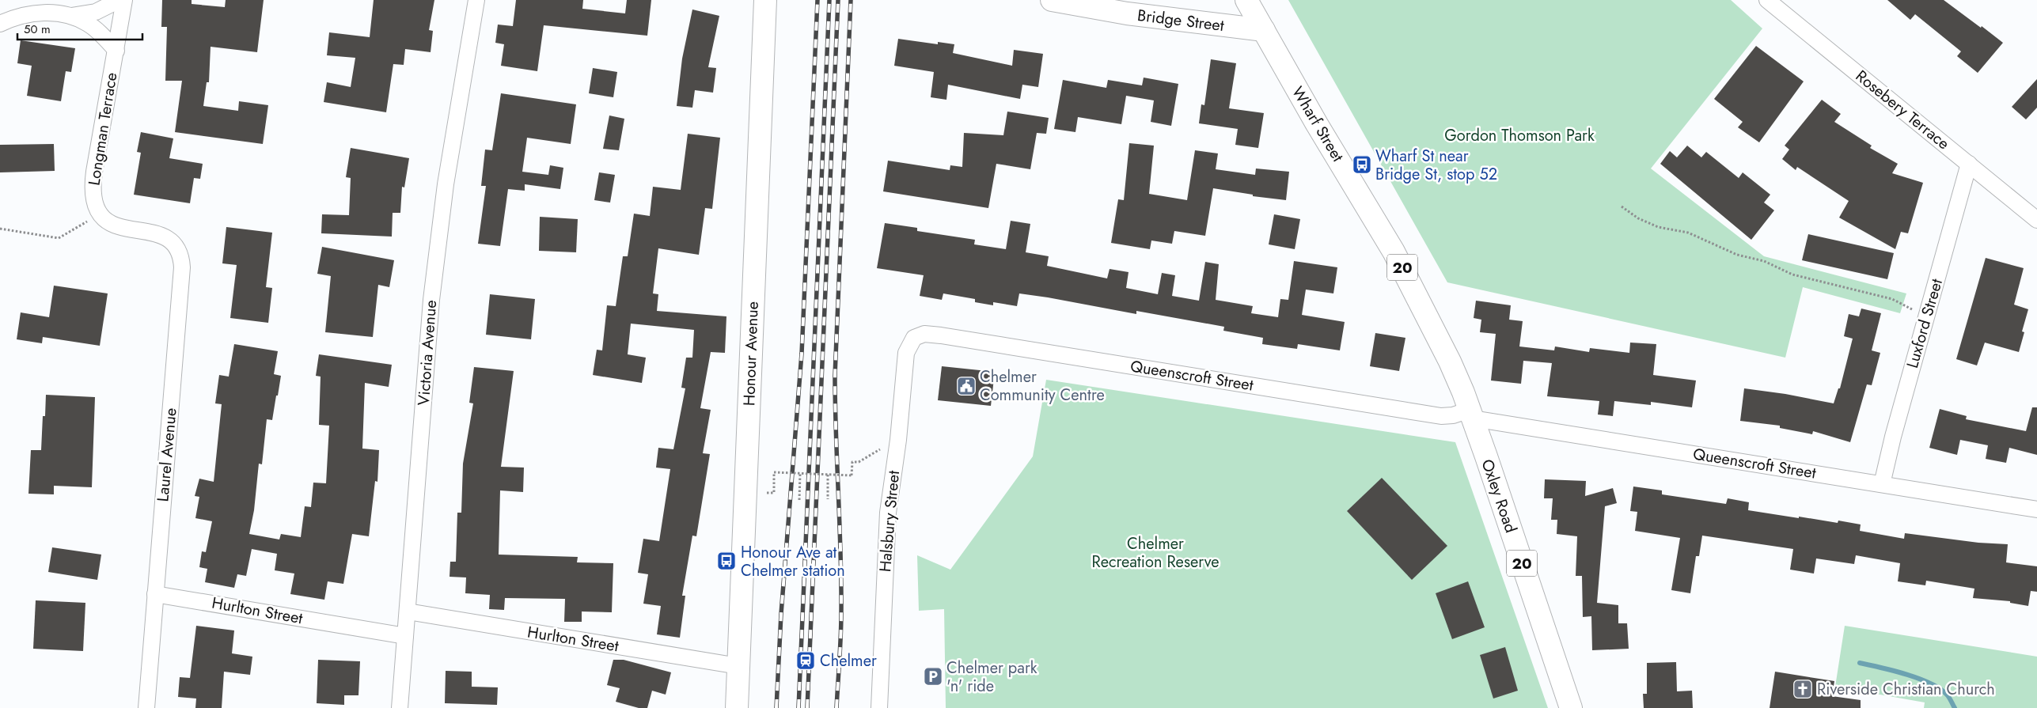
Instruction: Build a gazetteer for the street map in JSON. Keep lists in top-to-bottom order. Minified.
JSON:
{"streets":{"main road":["Bridge Street","Wharf Street","20","Honour Avenue","Oxley Road"],"street":["Rosebery Terrace","Longman Terrace","Luxford Street","Victoria Avenue","Queenscroft Street","Laurel Avenue","Halsbury Street","Hurlton Street"]},"crossings":[["Bridge Street","Wharf Street"],["Rosebery Terrace","Luxford Street"],["Wharf Street","Queenscroft Street"],["Wharf Street","Oxley Road"],["Longman Terrace","Laurel Avenue"],["Luxford Street","Queenscroft Street"],["Victoria Avenue","Hurlton Street"],["Honour Avenue","Hurlton Street"],["Queenscroft Street","Oxley Road"],["Queenscroft Street","Halsbury Street"],["Laurel Avenue","Hurlton Street"]],"parks":["Gordon Thomson Park","Chelmer Recreation Reserve"],"places":{"bus stop":["Wharf St near Bridge St, stop 52","Honour Ave at Chelmer station"],"public building":["Chelmer Community Centre"],"station":["Chelmer"],"parking":["Chelmer park 'n' ride"],"church":["Riverside Christian Church"]},"scale_bar":"50 m"}
